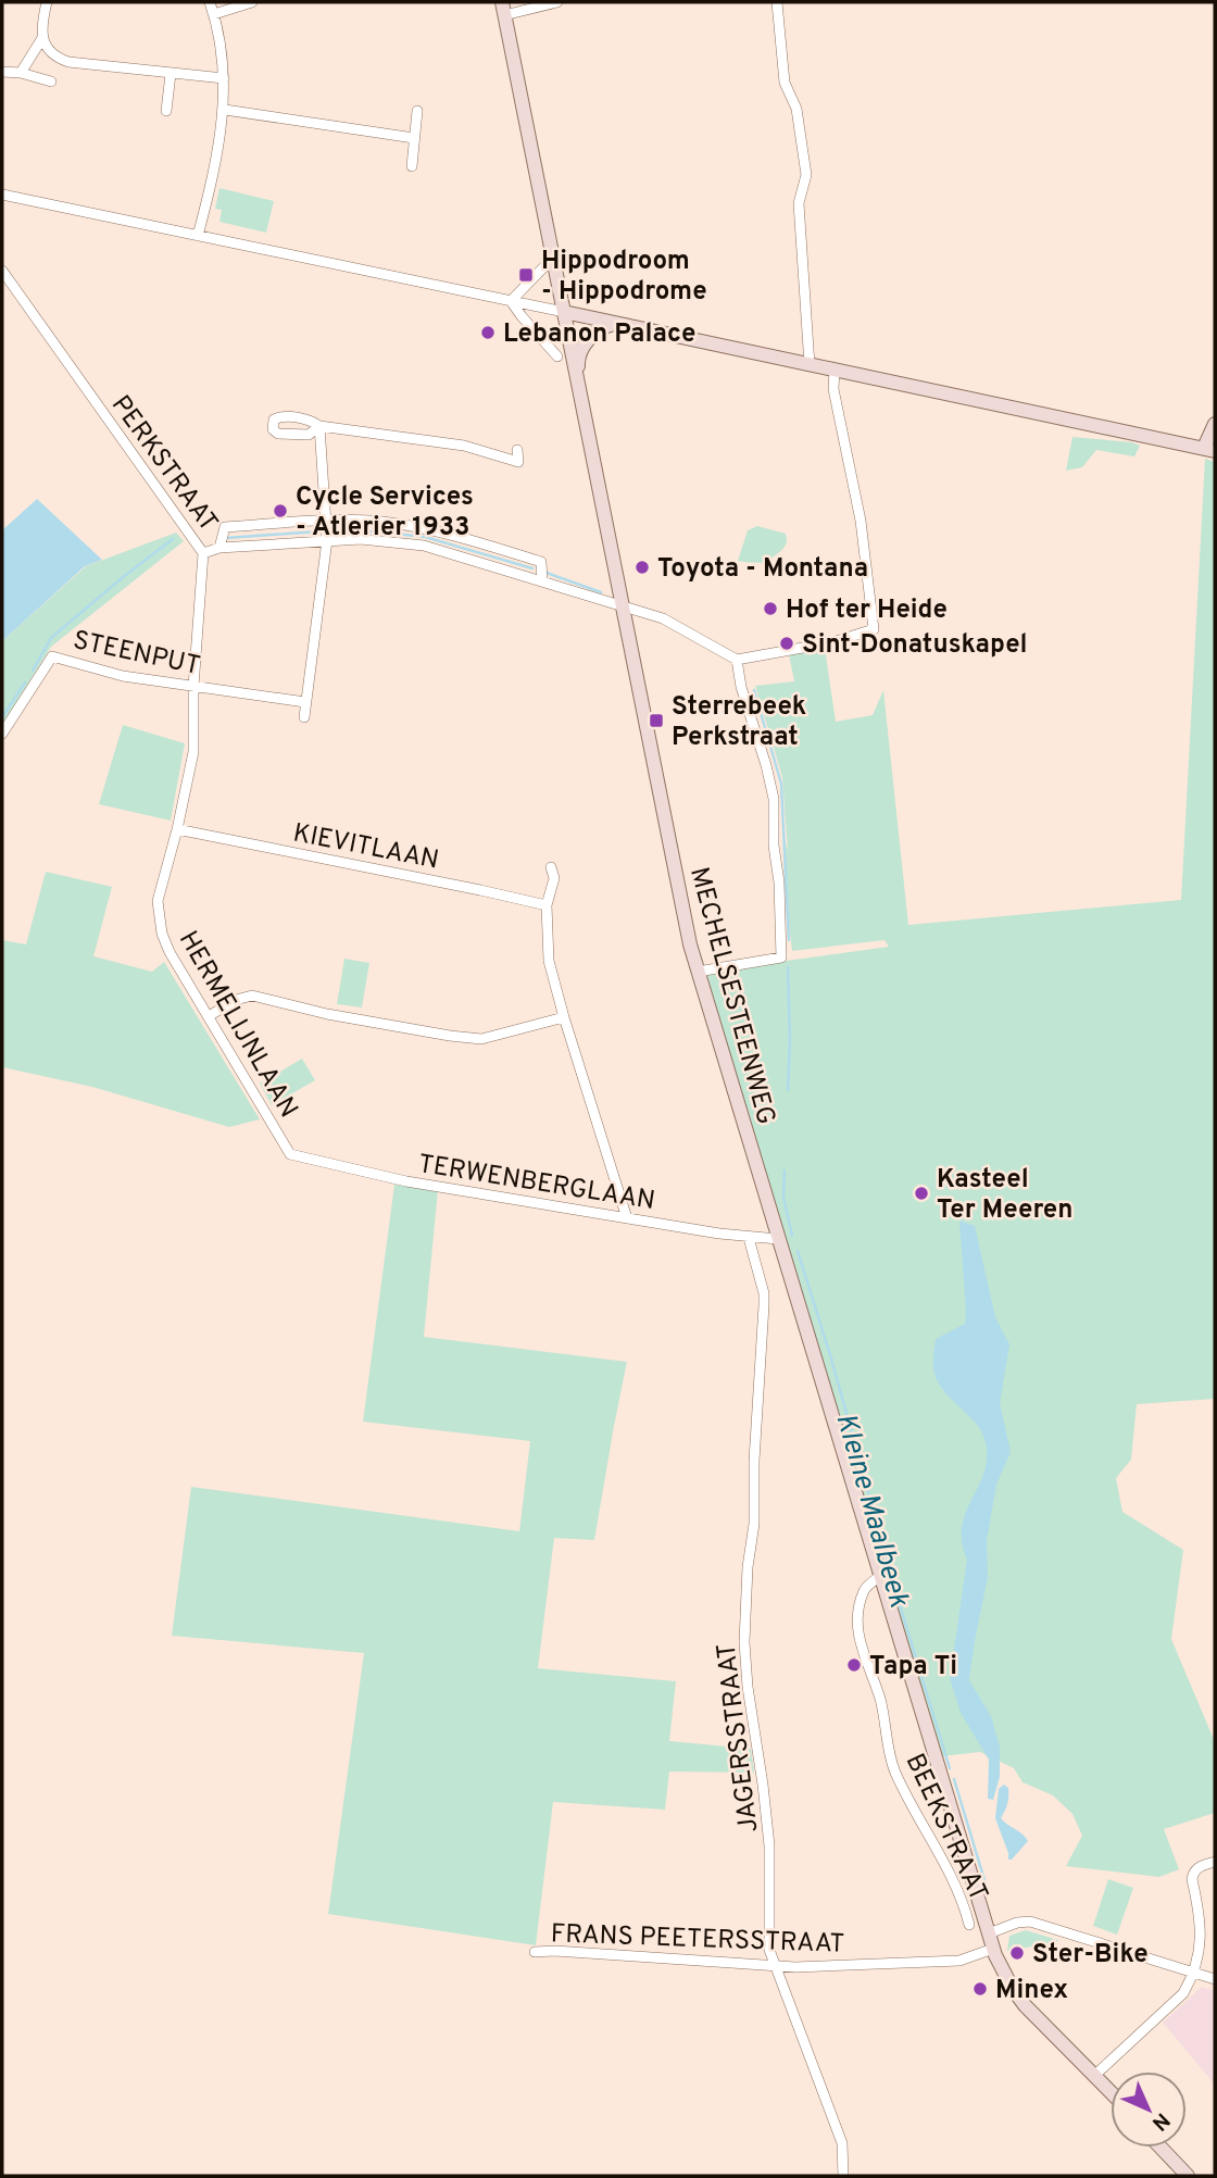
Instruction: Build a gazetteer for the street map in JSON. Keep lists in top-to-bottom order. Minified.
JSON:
{"streets":{"main road":["MECHELSESTEENWEG"],"street":["PERKSTRAAT","STEENPUT","KIEVITLAAN","HERMELIJNLAAN","TERWENBERGLAAN","JAGERSSTRAAT","BEEKSTRAAT","FRANS PEETERSSTRAAT"]},"crossings":[["PERKSTRAAT","MECHELSESTEENWEG"],["PERKSTRAAT","HERMELIJNLAAN"],["STEENPUT","HERMELIJNLAAN"],["KIEVITLAAN","HERMELIJNLAAN"],["MECHELSESTEENWEG","TERWENBERGLAAN"],["MECHELSESTEENWEG","BEEKSTRAAT"],["MECHELSESTEENWEG","FRANS PEETERSSTRAAT"],["HERMELIJNLAAN","TERWENBERGLAAN"],["TERWENBERGLAAN","JAGERSSTRAAT"],["JAGERSSTRAAT","FRANS PEETERSSTRAAT"]],"water":["Kleine Maalbeek"],"places":{"transit":["Hippodroom - Hippodrome","Sterrebeek Perkstraat"],"other":["Lebanon Palace","Cycle Services - Atlerier 1933","Toyota - Montana","Hof ter Heide","Sint-Donatuskapel","Kasteel Ter Meeren","Tapa Ti","Ster-Bike","Minex"]},"north":"bottom right"}
